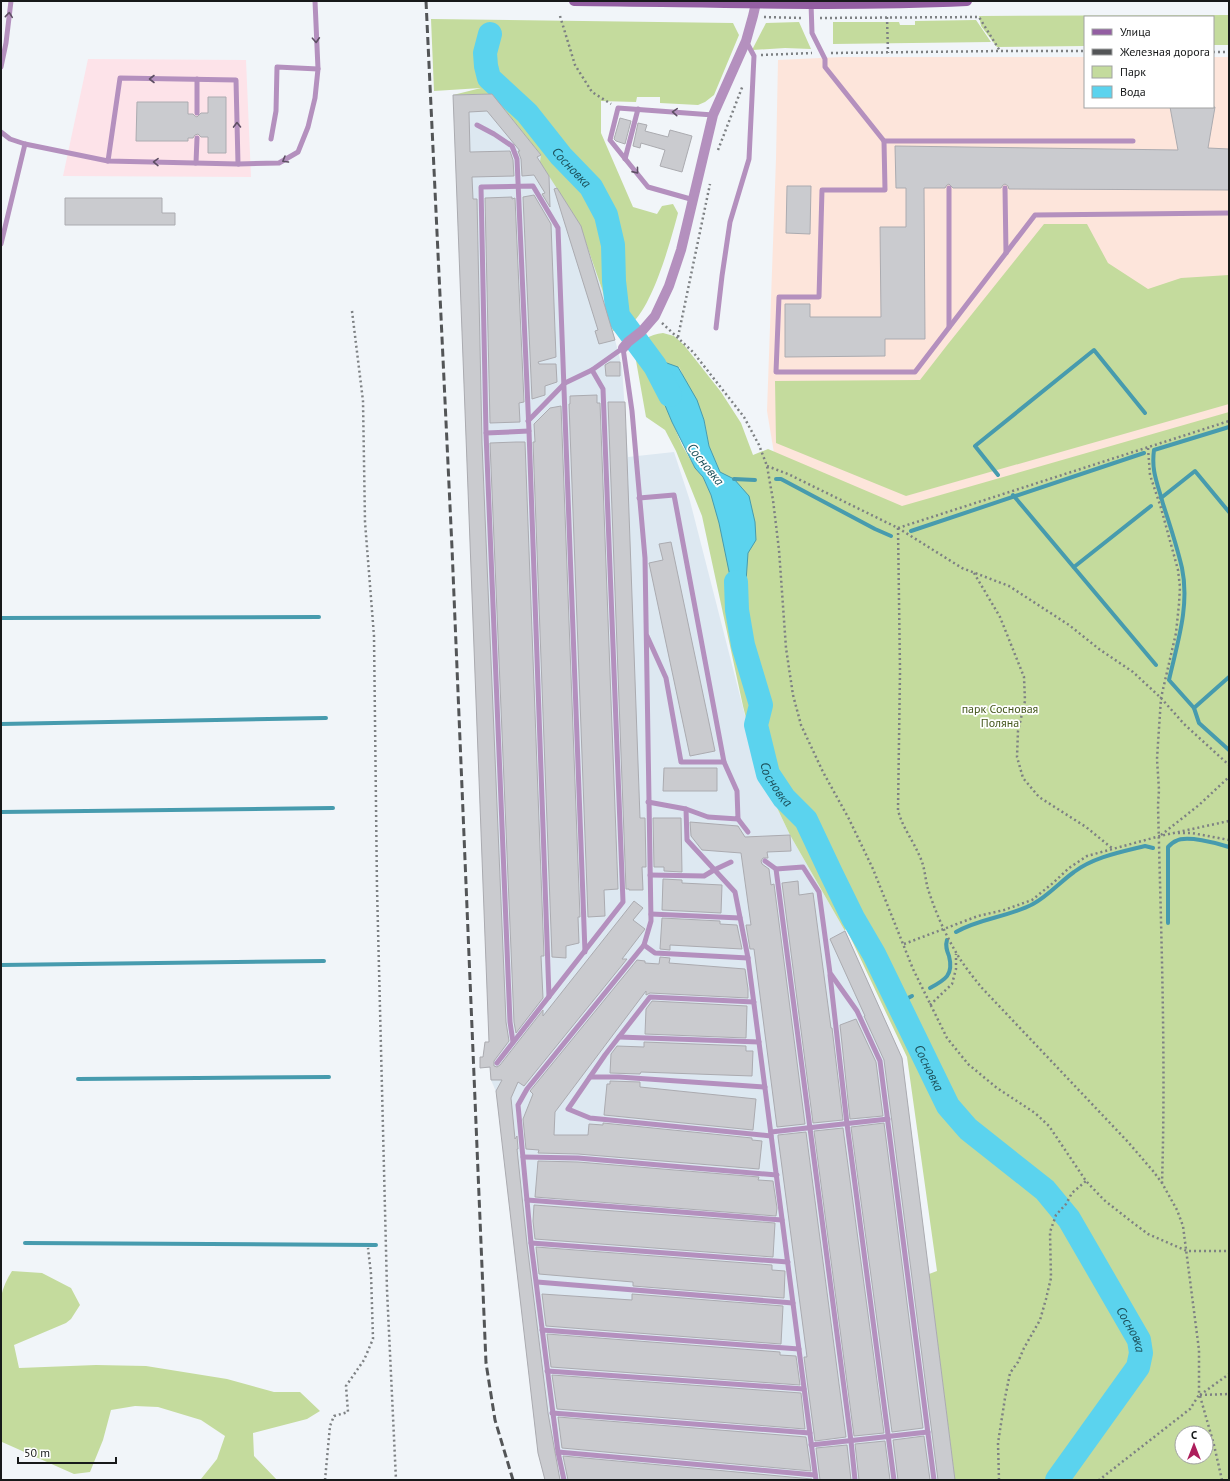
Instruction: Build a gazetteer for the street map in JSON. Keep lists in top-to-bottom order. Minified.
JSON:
{"water":["Сосновка"],"parks":["парк Сосновая Поляна"],"legend":["Улица","Железная дорога","Парк","Вода"],"scale_bar":"50 m","north":"top"}
